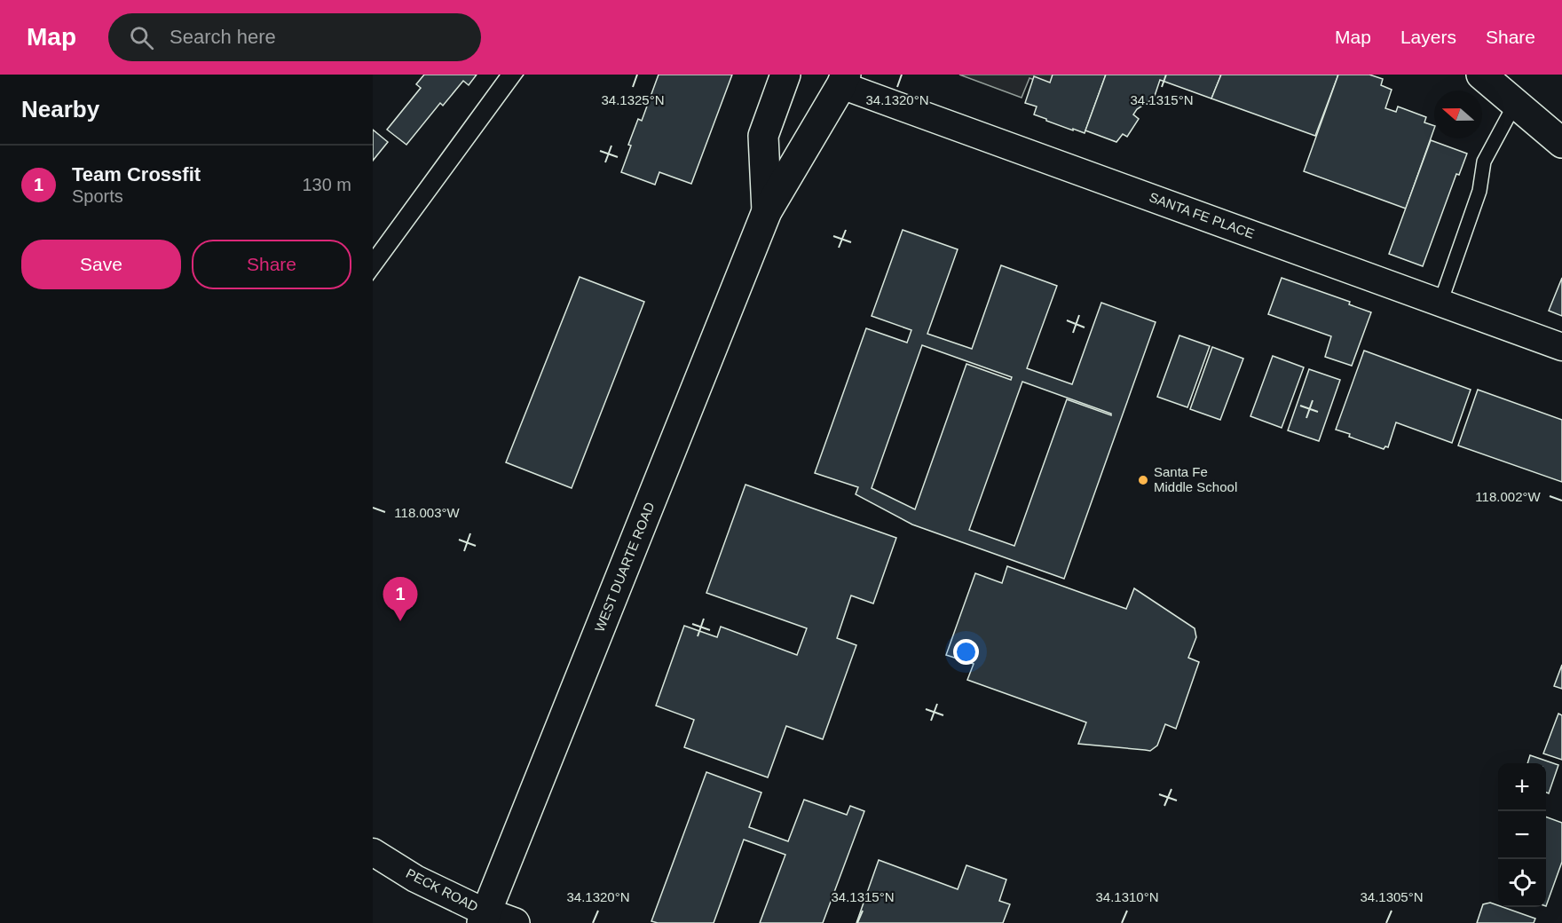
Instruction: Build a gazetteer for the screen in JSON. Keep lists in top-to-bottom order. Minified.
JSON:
{"streets":{"main road":["WEST DUARTE ROAD","PECK ROAD"],"street":["SANTA FE PLACE"]},"crossings":[["SANTA FE PLACE","WEST DUARTE ROAD"],["WEST DUARTE ROAD","PECK ROAD"]],"places":["Santa Fe Middle School"],"north":"left","page":{"header":"Map","search":"Search here","nav":["Map","Layers","Share"],"heading":"Nearby","list":[{"mark":"1","name":"Team Crossfit","note":"Sports","value":"130 m"}],"buttons":["Save","Share"],"pins":"1","map_buttons":["+","−"]},"coordinates":["34.1325°N","34.1320°N","34.1315°N","118.002°W","118.003°W","34.1310°N","34.1305°N"]}
